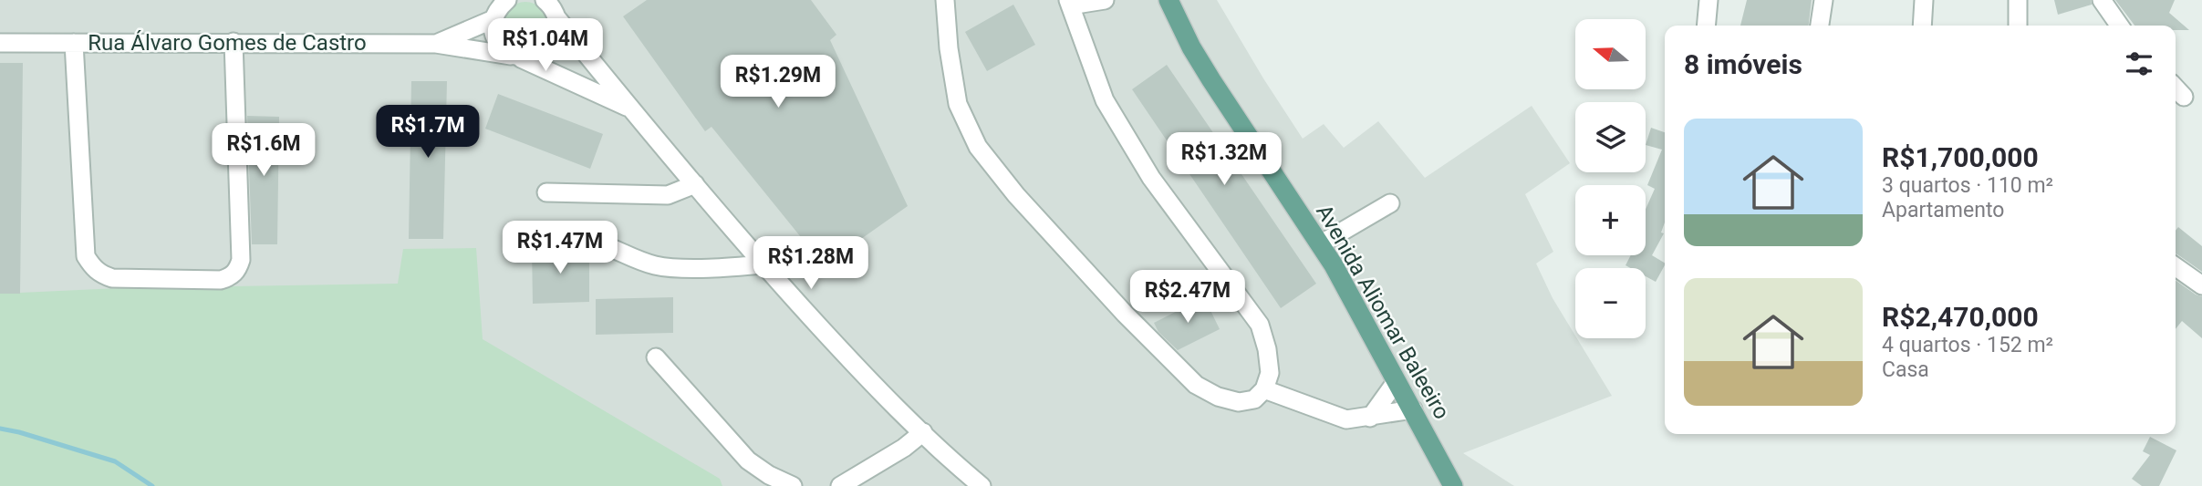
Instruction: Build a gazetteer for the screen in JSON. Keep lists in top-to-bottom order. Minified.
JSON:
{"streets":{"main road":["Avenida Aliomar Baleeiro"],"street":["Rua Álvaro Gomes de Castro"]},"north":"left","page":{"price":["R$1.04M","R$1.29M","R$1.7M","R$1.6M","R$1.32M","R$1.47M","R$1.28M","R$2.47M"],"map_buttons":["+","−"],"heading":"8 imóveis","list":[{"name":"R$1,700,000","note":"3 quartos · 110 m² · Apartamento"},{"name":"R$2,470,000","note":"4 quartos · 152 m² · Casa"}]}}
